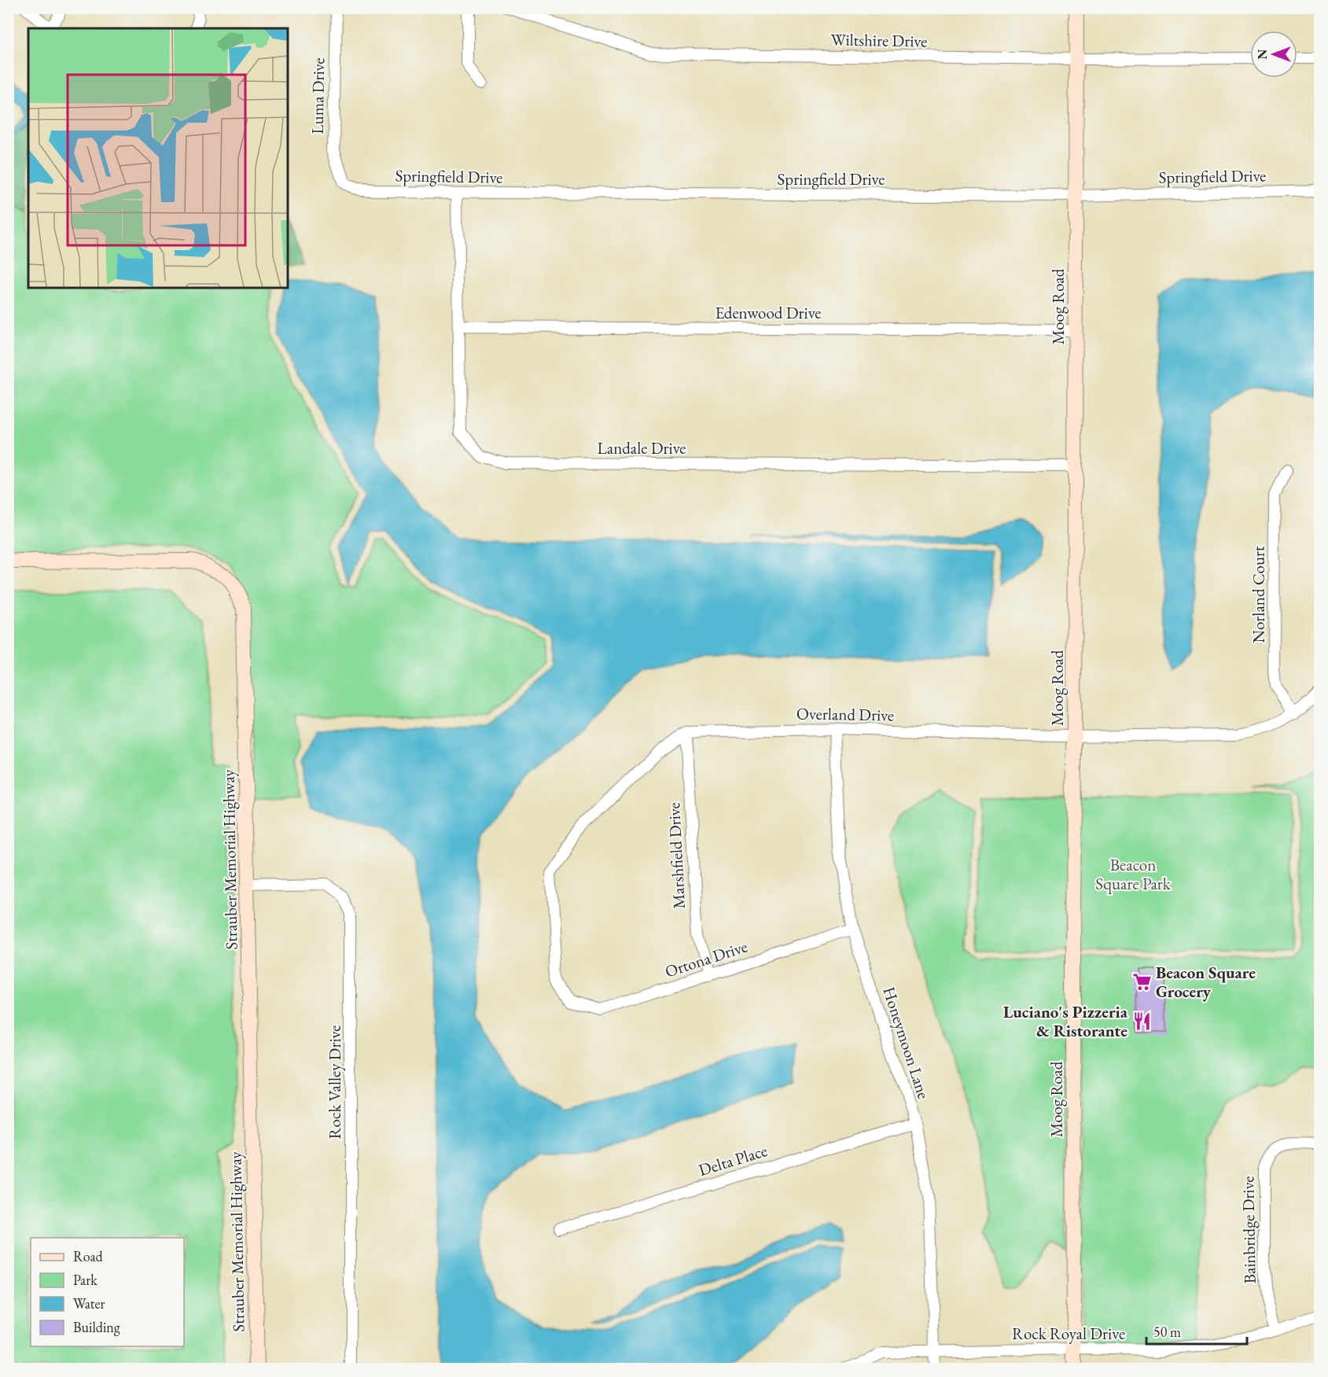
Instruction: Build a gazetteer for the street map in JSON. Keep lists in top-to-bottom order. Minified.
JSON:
{"streets":{"street":["Wiltshire Drive","Luma Drive","Springfield Drive","Moog Road","Edenwood Drive","Landale Drive","Norland Court","Overland Drive","Marshfield Drive","Strauber Memorial Highway","Ortona Drive","Honeymoon Lane","Rock Valley Drive","Delta Place","Bainbridge Drive","Rock Royal Drive"]},"crossings":[["Wiltshire Drive","Moog Road"],["Luma Drive","Springfield Drive"],["Springfield Drive","Moog Road"],["Springfield Drive","Landale Drive"],["Moog Road","Edenwood Drive"],["Moog Road","Landale Drive"],["Moog Road","Overland Drive"],["Moog Road","Rock Royal Drive"],["Edenwood Drive","Landale Drive"],["Norland Court","Overland Drive"],["Overland Drive","Marshfield Drive"],["Overland Drive","Ortona Drive"],["Overland Drive","Honeymoon Lane"],["Marshfield Drive","Ortona Drive"],["Strauber Memorial Highway","Rock Valley Drive"],["Ortona Drive","Honeymoon Lane"],["Honeymoon Lane","Delta Place"],["Honeymoon Lane","Rock Royal Drive"],["Bainbridge Drive","Rock Royal Drive"]],"parks":["Beacon Square Park"],"places":{"supermarket":["Beacon Square Grocery"],"restaurant":["Luciano's Pizzeria & Ristorante"]},"legend":["Road","Park","Water","Building"],"scale_bar":"50 m","north":"left"}
